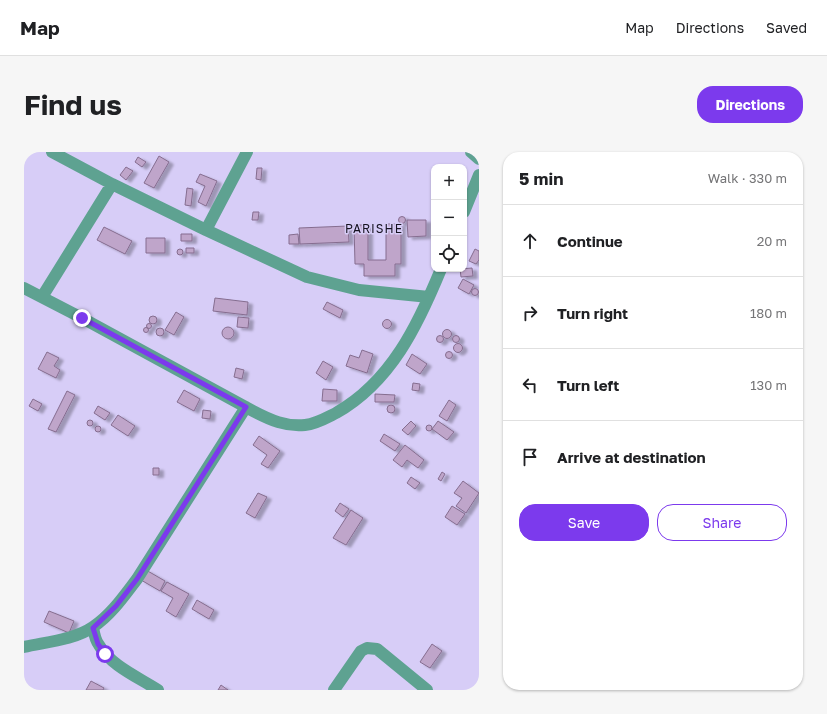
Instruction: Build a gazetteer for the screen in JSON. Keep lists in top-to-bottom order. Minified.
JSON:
{"districts":["PARISHE"],"page":{"header":"Map","nav":["Map","Directions","Saved"],"buttons":["Directions",["Save","Share"]],"title":"Find us","heading":["5 min","Walk · 330 m"],"map_buttons":["+","−"],"list":[["Continue","20 m"],["Turn right","180 m"],["Turn left","130 m"],"Arrive at destination"]}}
